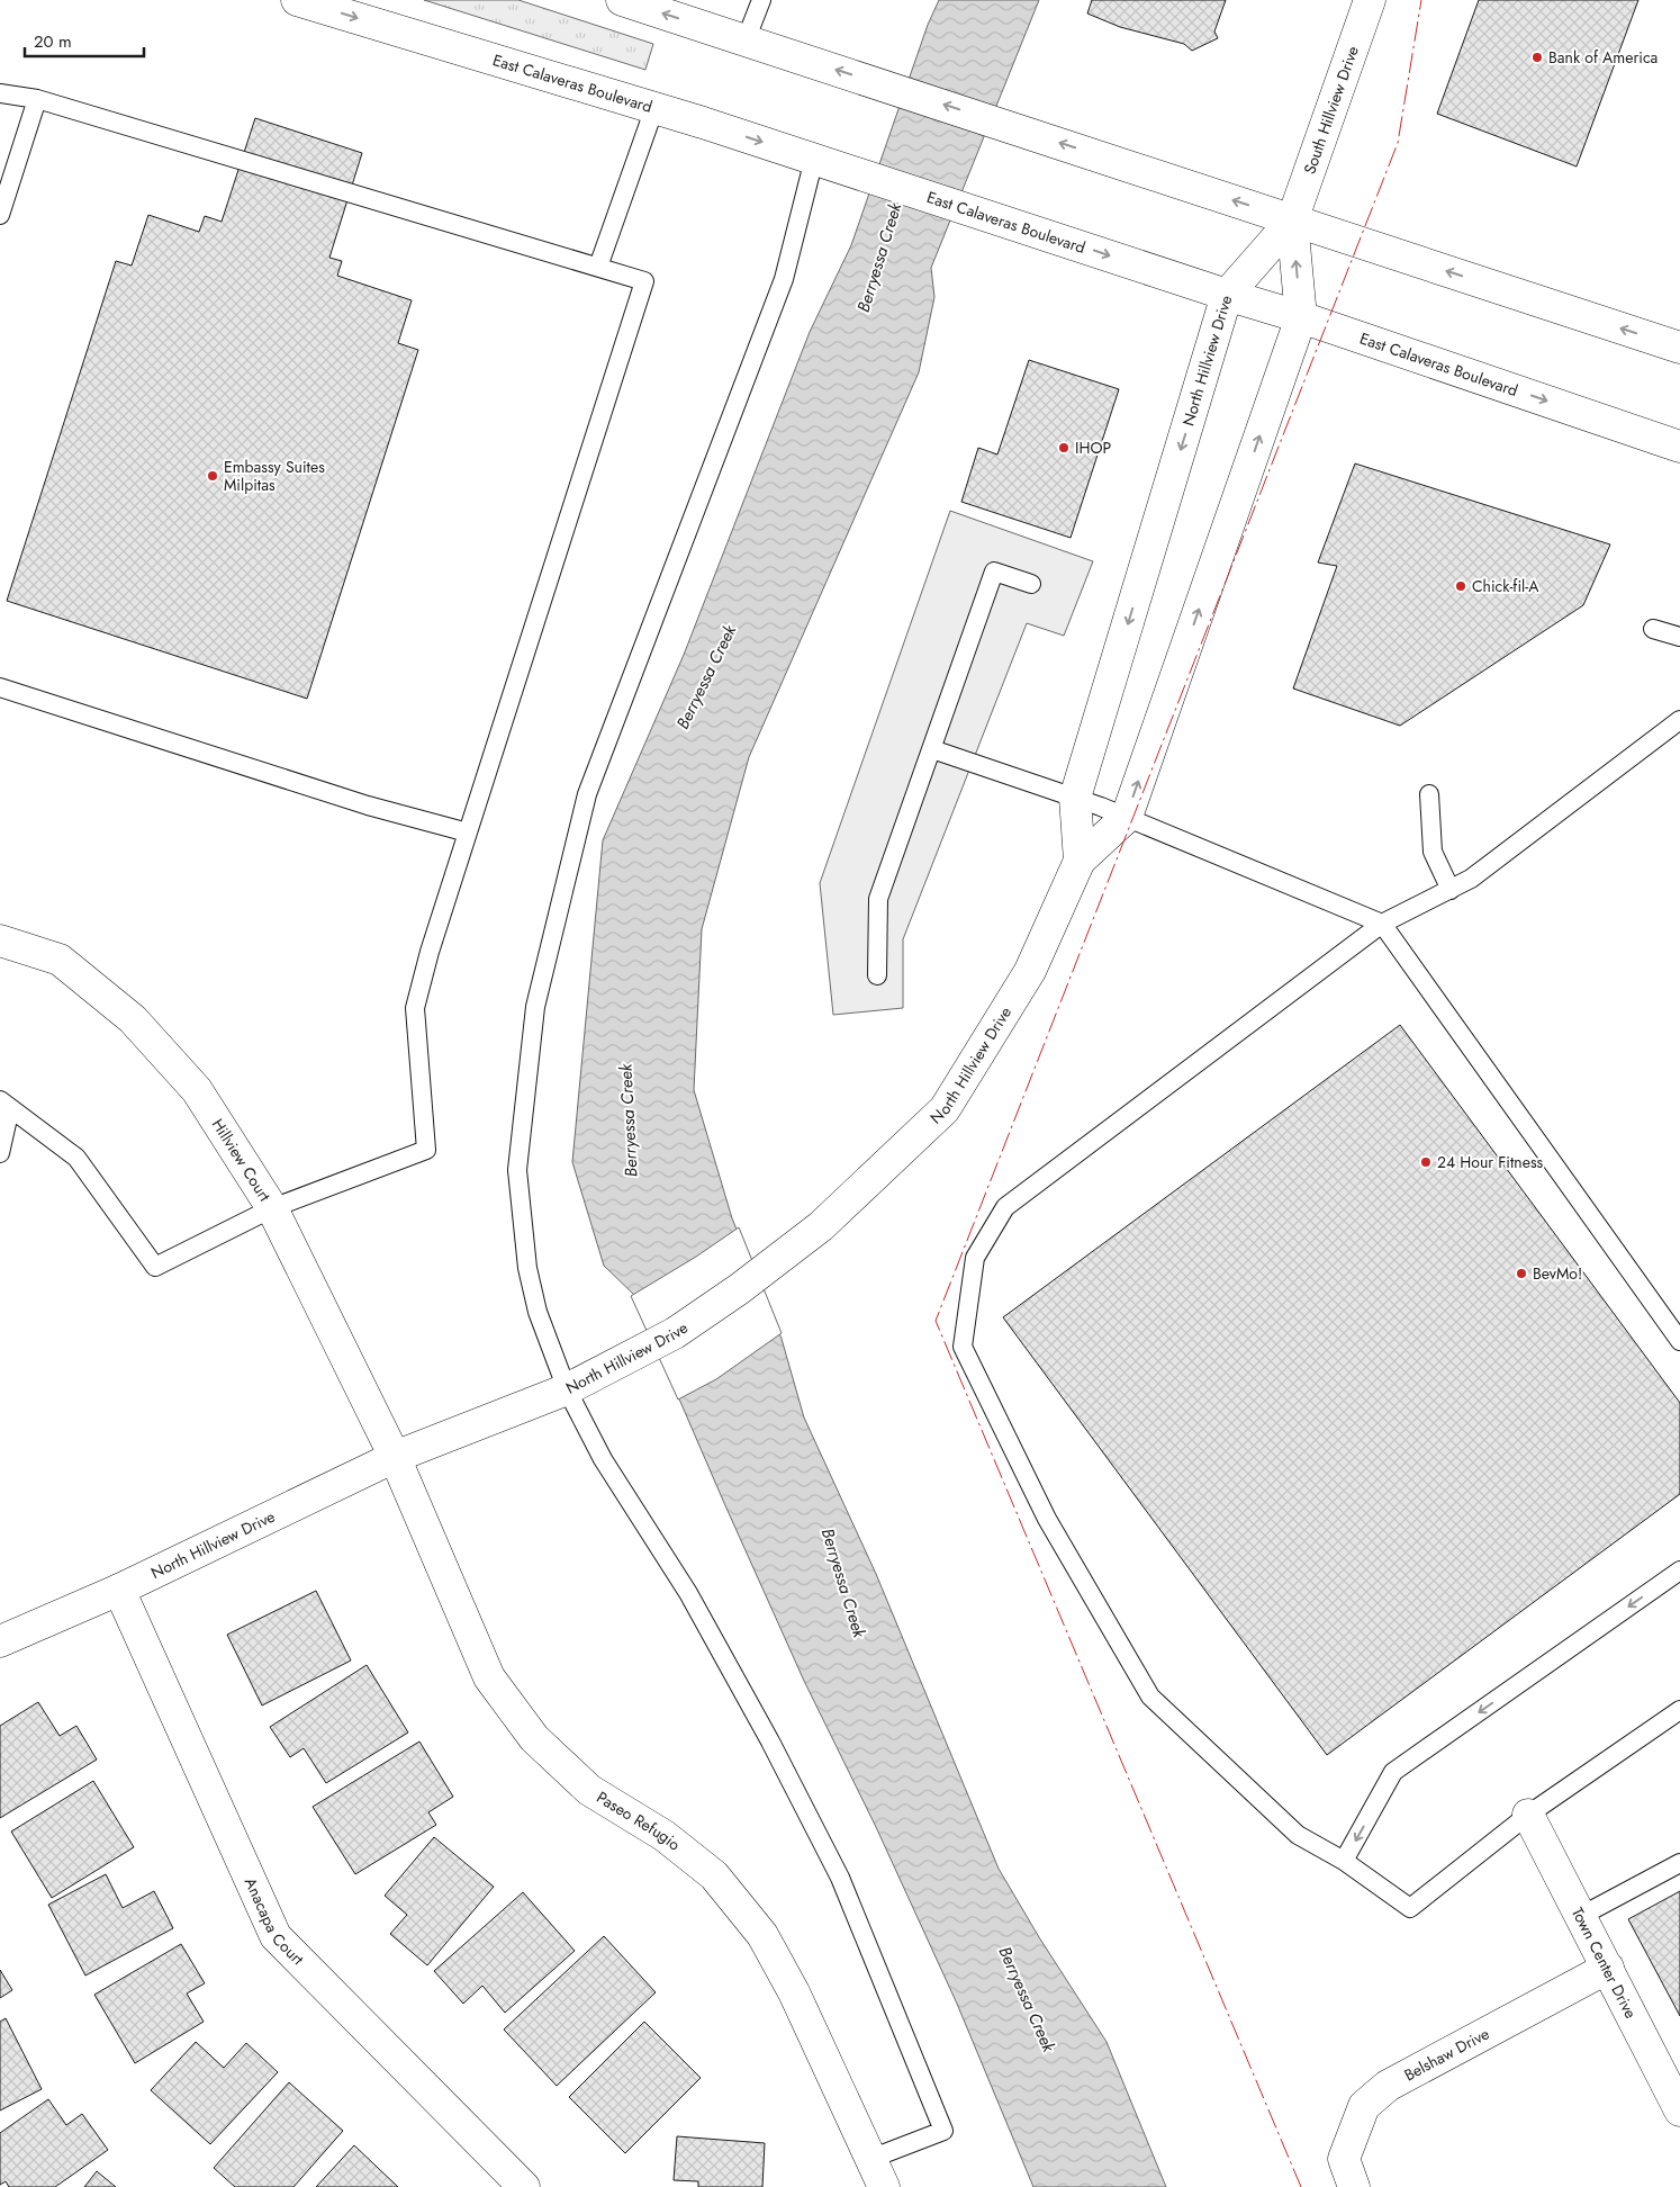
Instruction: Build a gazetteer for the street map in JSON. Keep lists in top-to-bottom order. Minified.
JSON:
{"streets":{"main road":["East Calaveras Boulevard","South Hillview Drive","North Hillview Drive","Hillview Court","Paseo Refugio","Anacapa Court","Town Center Drive","Belshaw Drive"]},"crossings":[["East Calaveras Boulevard","North Hillview Drive"],["South Hillview Drive","North Hillview Drive"],["North Hillview Drive","Hillview Court"],["North Hillview Drive","Paseo Refugio"],["North Hillview Drive","Anacapa Court"],["Hillview Court","Paseo Refugio"],["Town Center Drive","Belshaw Drive"]],"water":["Berryessa Creek"],"places":["Bank of America","IHOP","Embassy Suites Milpitas","Chick-fil-A","24 Hour Fitness","BevMo!"],"scale_bar":"20 m"}
